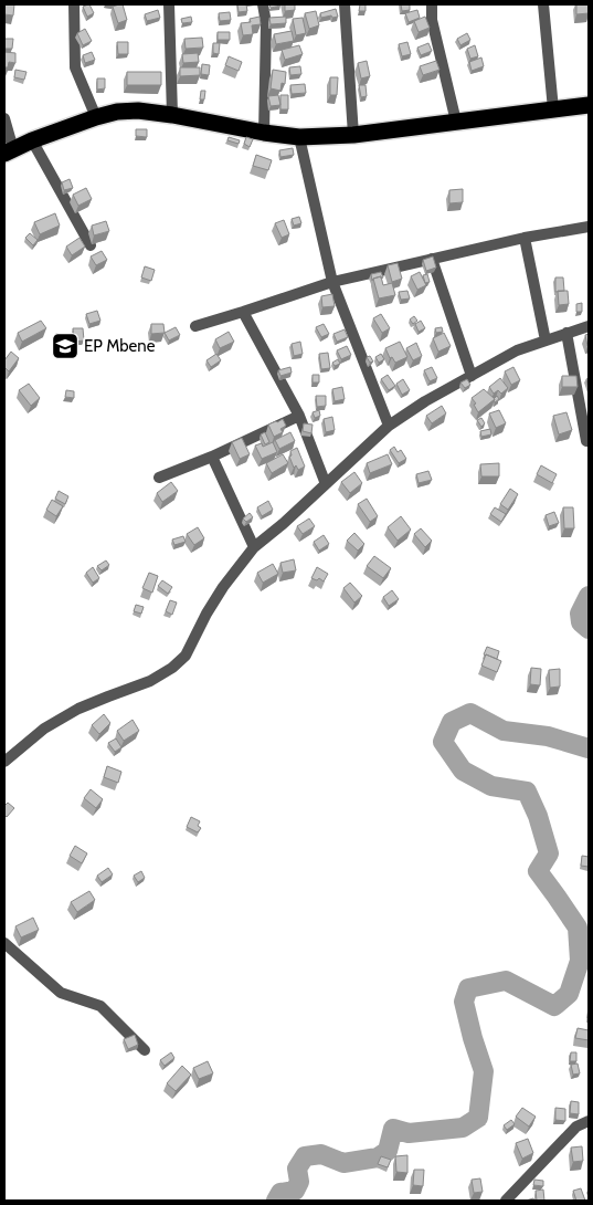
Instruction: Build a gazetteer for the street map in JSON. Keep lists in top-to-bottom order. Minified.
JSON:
{"places":{"school or university":["EP Mbene"]}}
